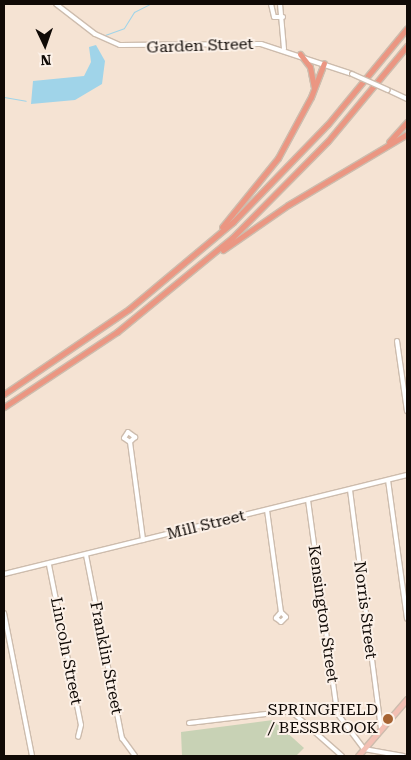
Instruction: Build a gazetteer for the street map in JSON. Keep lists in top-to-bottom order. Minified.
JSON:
{"streets":{"street":["Garden Street","Mill Street","Norris Street","Kensington Street","Lincoln Street","Franklin Street"]},"crossings":[["Mill Street","Norris Street"],["Mill Street","Kensington Street"],["Mill Street","Lincoln Street"],["Mill Street","Franklin Street"]],"places":["SPRINGFIELD / BESSBROOK"],"north":"bottom"}
